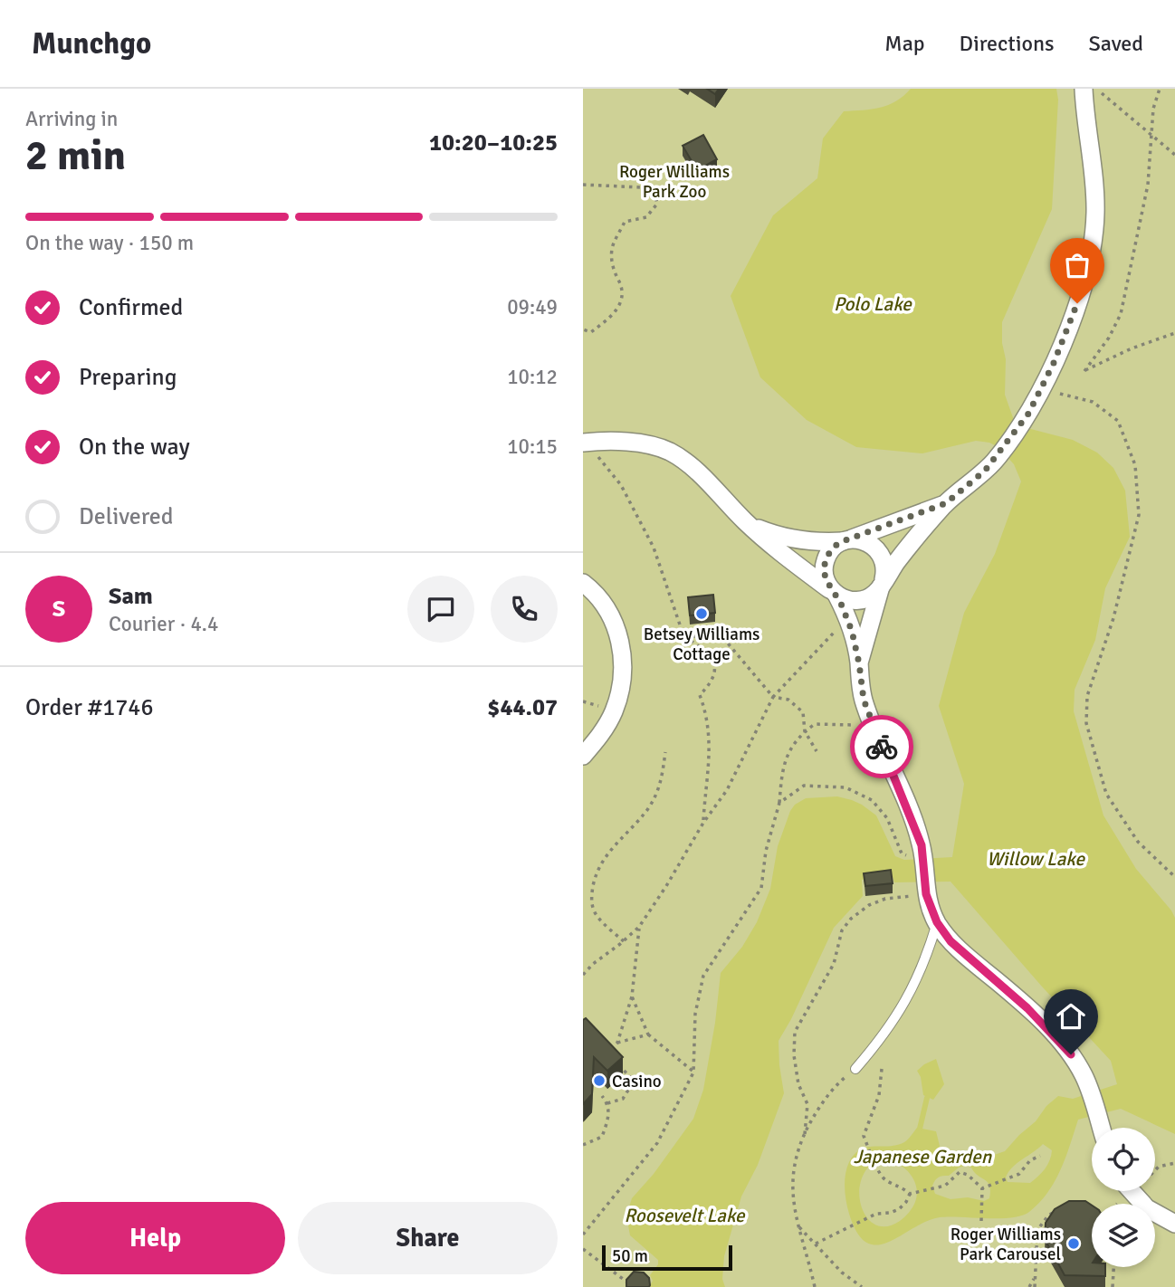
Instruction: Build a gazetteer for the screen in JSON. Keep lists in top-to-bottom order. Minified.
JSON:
{"water":["Polo Lake","Willow Lake","Japanese Garden","Roosevelt Lake"],"parks":["Roger Williams Park Zoo"],"places":["Betsey Williams Cottage","Casino","Roger Williams Park Carousel"],"scale_bar":"50 m","page":{"header":"Munchgo","nav":["Map","Directions","Saved"],"heading":["2 min","Arriving in","10:20–10:25"],"panel":["Sam","Courier · 4.4","Order #1746","$44.07"],"bar":"On the way · 150 m","list":[["Confirmed","09:49"],["Preparing","10:12"],["On the way","10:15"],"Delivered"],"round":"S","buttons":["Help","Share"],"scale":"50 m"}}
